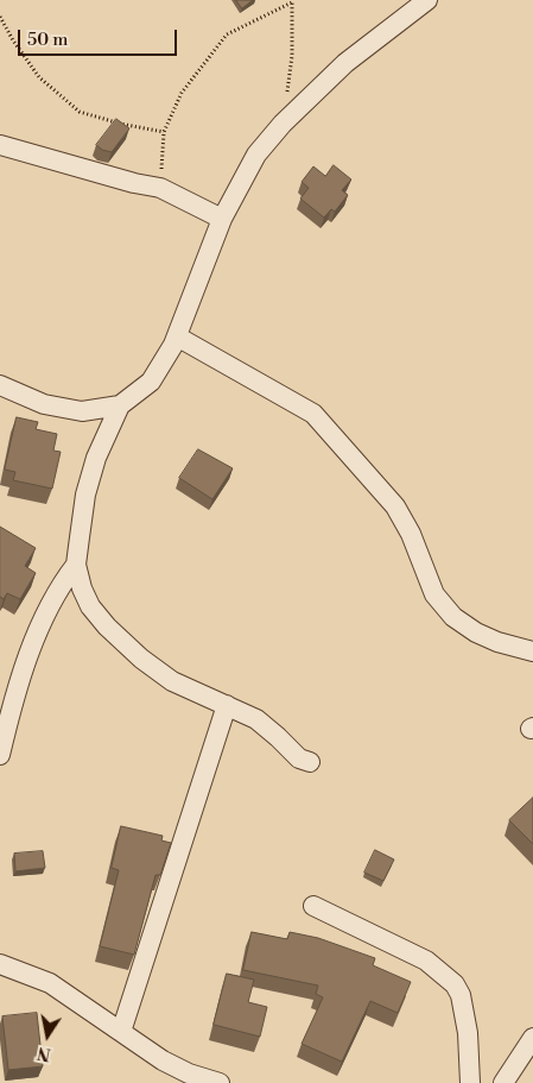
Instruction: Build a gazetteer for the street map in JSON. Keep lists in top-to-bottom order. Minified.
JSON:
{"scale_bar":"50 m","north":"bottom"}
